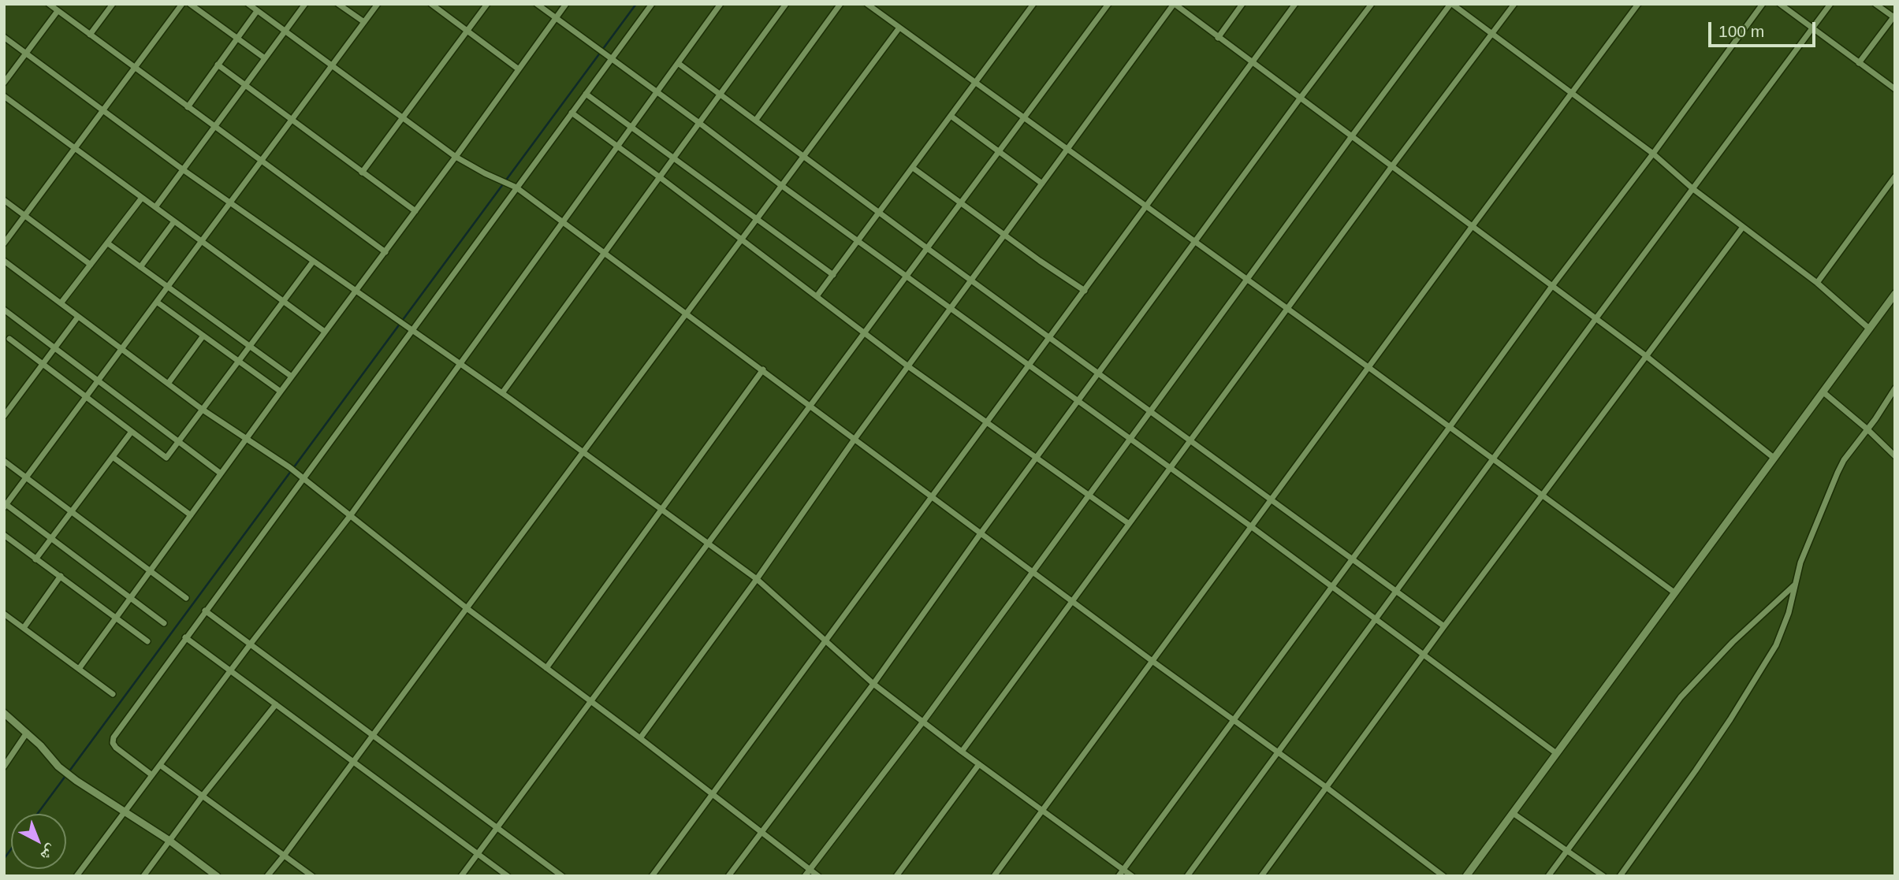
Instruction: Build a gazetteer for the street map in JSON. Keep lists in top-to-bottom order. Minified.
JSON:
{"scale_bar":"100 m","north":"bottom right"}
